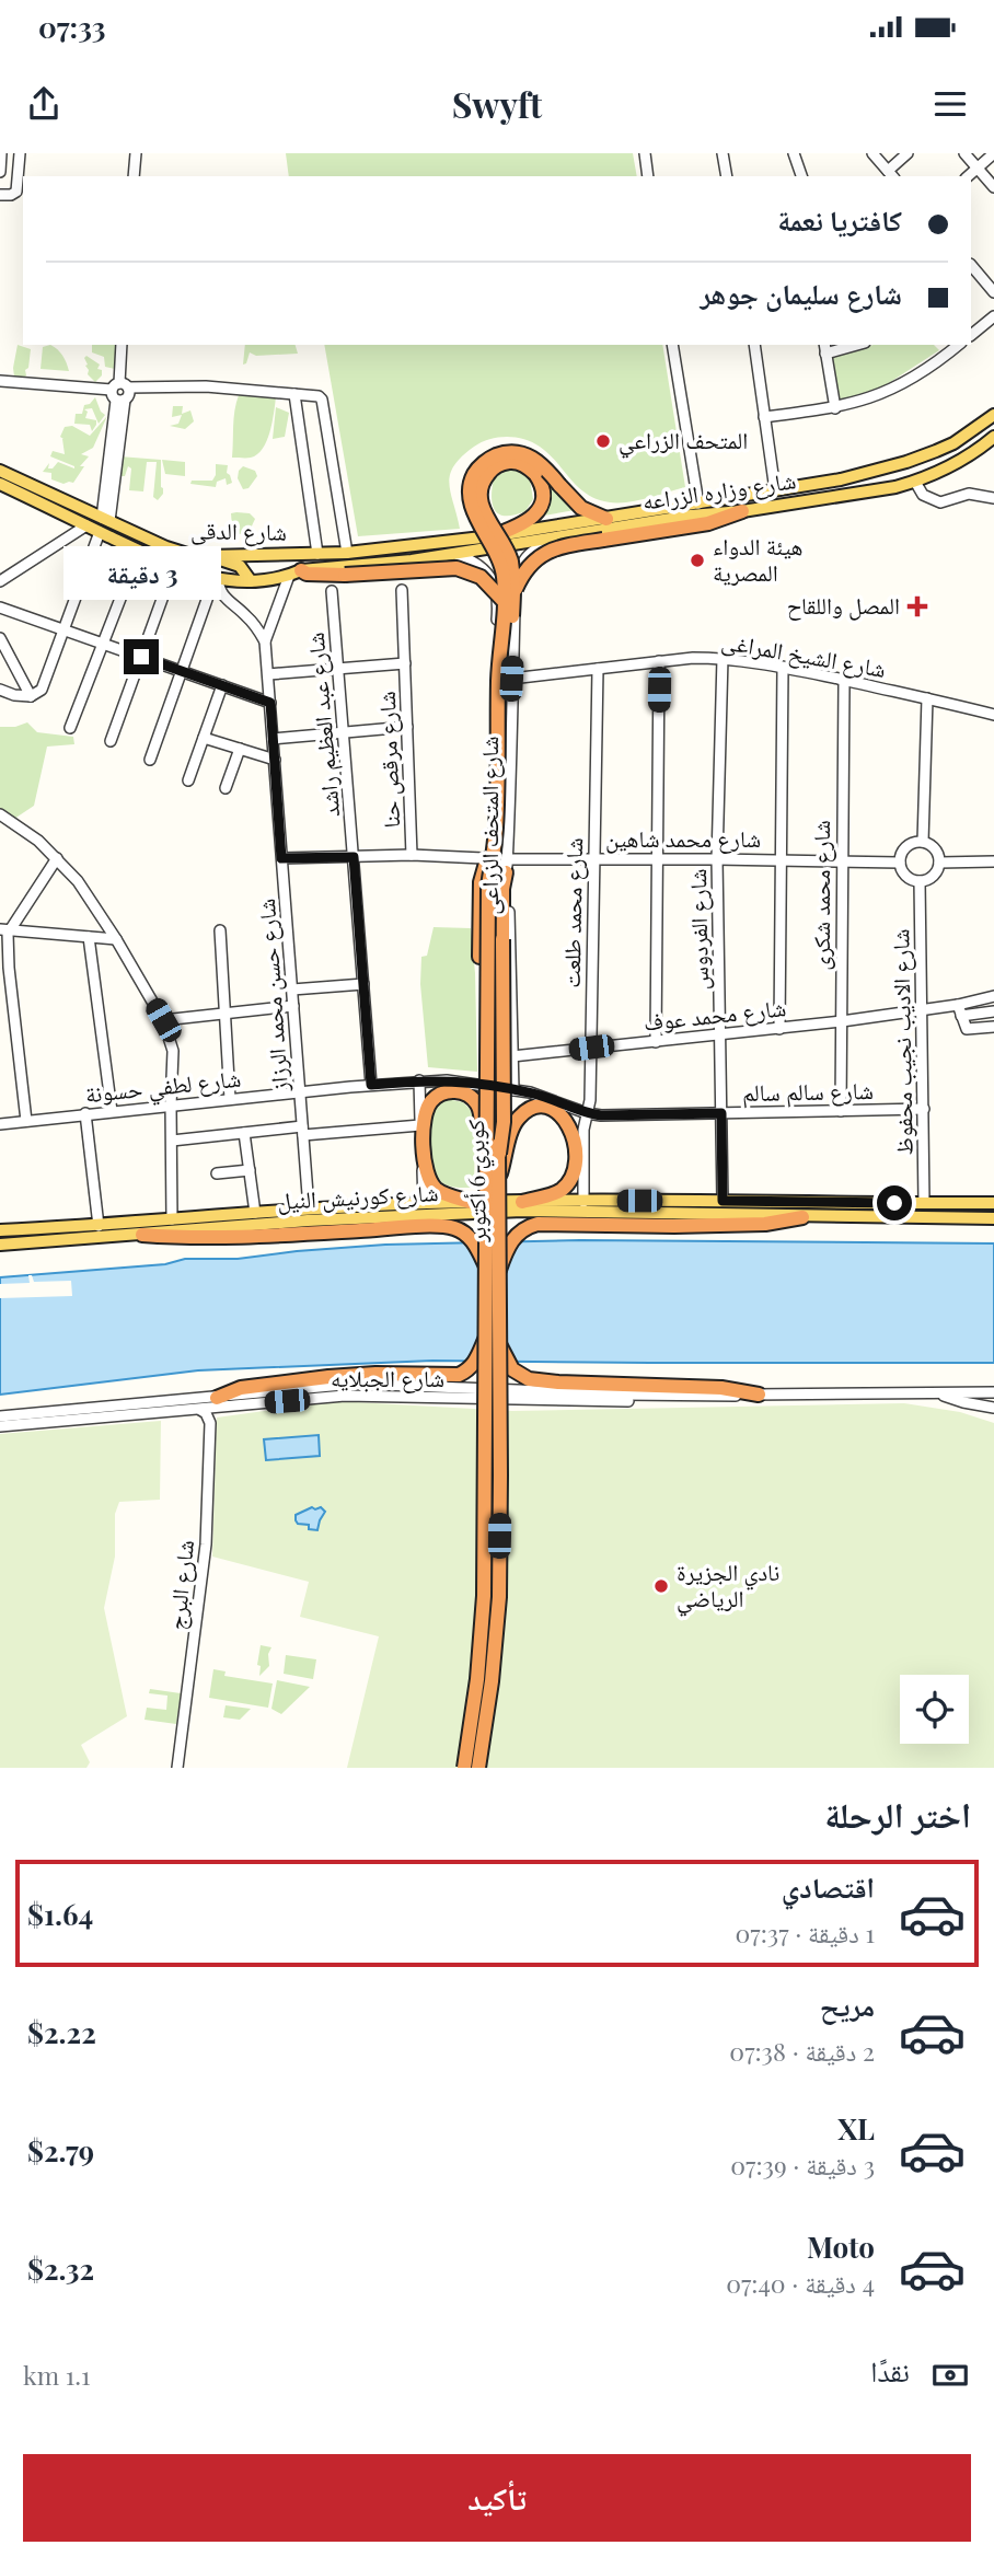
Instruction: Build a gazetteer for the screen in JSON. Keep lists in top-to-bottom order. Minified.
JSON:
{"streets":{"highway":["كوبري 6 أكتوبر"],"main road":["شارع وزاره الزراعه","شارع الدقى","شارع كورنيش النيل"],"street":["شارع الشيخ المراغى","شارع عبد العظيم راشد","شارع مرقص حنا","شارع المتحف الزراعى","شارع محمد شاهين","شارع محمد شكرى","شارع محمد طلعت","شارع الفردوس","شارع حسن محمد الرزاز","شارع محمد عوف","شارع الاديب نجيب محفوظ","شارع لطفي حسونة","شارع سالم سالم","شارع الجبلايه","شارع البرج"]},"crossings":[["شارع وزاره الزراعه","شارع الدقى"],["شارع وزاره الزراعه","شارع المتحف الزراعى"],["شارع الدقى","شارع المتحف الزراعى"],["شارع الدقى","شارع حسن محمد الرزاز"],["شارع الشيخ المراغى","شارع المتحف الزراعى"],["شارع الشيخ المراغى","شارع محمد شكرى"],["شارع الشيخ المراغى","شارع محمد طلعت"],["شارع الشيخ المراغى","شارع الفردوس"],["شارع عبد العظيم راشد","شارع محمد شاهين"],["شارع عبد العظيم راشد","شارع لطفي حسونة"],["شارع مرقص حنا","شارع محمد شاهين"],["شارع المتحف الزراعى","شارع محمد شاهين"],["شارع المتحف الزراعى","شارع محمد عوف"],["شارع المتحف الزراعى","شارع لطفي حسونة"],["شارع المتحف الزراعى","شارع سالم سالم"],["شارع المتحف الزراعى","كوبري 6 أكتوبر"],["شارع محمد شاهين","شارع محمد شكرى"],["شارع محمد شاهين","شارع محمد طلعت"],["شارع محمد شاهين","شارع الفردوس"],["شارع محمد شاهين","شارع حسن محمد الرزاز"],["شارع محمد شاهين","شارع الاديب نجيب محفوظ"],["شارع محمد شكرى","شارع محمد عوف"],["شارع محمد شكرى","شارع سالم سالم"],["شارع محمد طلعت","شارع محمد عوف"],["شارع محمد طلعت","شارع سالم سالم"],["شارع محمد طلعت","شارع كورنيش النيل"],["شارع الفردوس","شارع محمد عوف"],["شارع الفردوس","شارع سالم سالم"],["شارع الفردوس","شارع كورنيش النيل"],["شارع حسن محمد الرزاز","شارع لطفي حسونة"],["شارع حسن محمد الرزاز","شارع كورنيش النيل"],["شارع محمد عوف","شارع الاديب نجيب محفوظ"],["شارع الاديب نجيب محفوظ","شارع سالم سالم"],["شارع الاديب نجيب محفوظ","شارع كورنيش النيل"],["شارع لطفي حسونة","شارع سالم سالم"],["شارع الجبلايه","شارع البرج"]],"places":{"other":["المتحف الزراعي","هيئة الدواء المصرية","نادي الجزيرة الرياضي"],"health":["المصل واللقاح"]},"page":{"status":"07:33","header":"Swyft","banner":["كافتريا نعمة","شارع سليمان جوهر"],"bubble":"3 دقيقة","heading":"اختر الرحلة","list":[{"name":"اقتصادي","note":"1 دقيقة · 07:37","value":"$1.64"},{"name":"مريح","note":"2 دقيقة · 07:38","value":"$2.22"},{"name":"XL","note":"3 دقيقة · 07:39","value":"$2.79"},{"name":"Moto","note":"4 دقيقة · 07:40","value":"$2.32"}],"pay":["نقدًا","1.1 km"],"buttons":"تأكيد"}}
